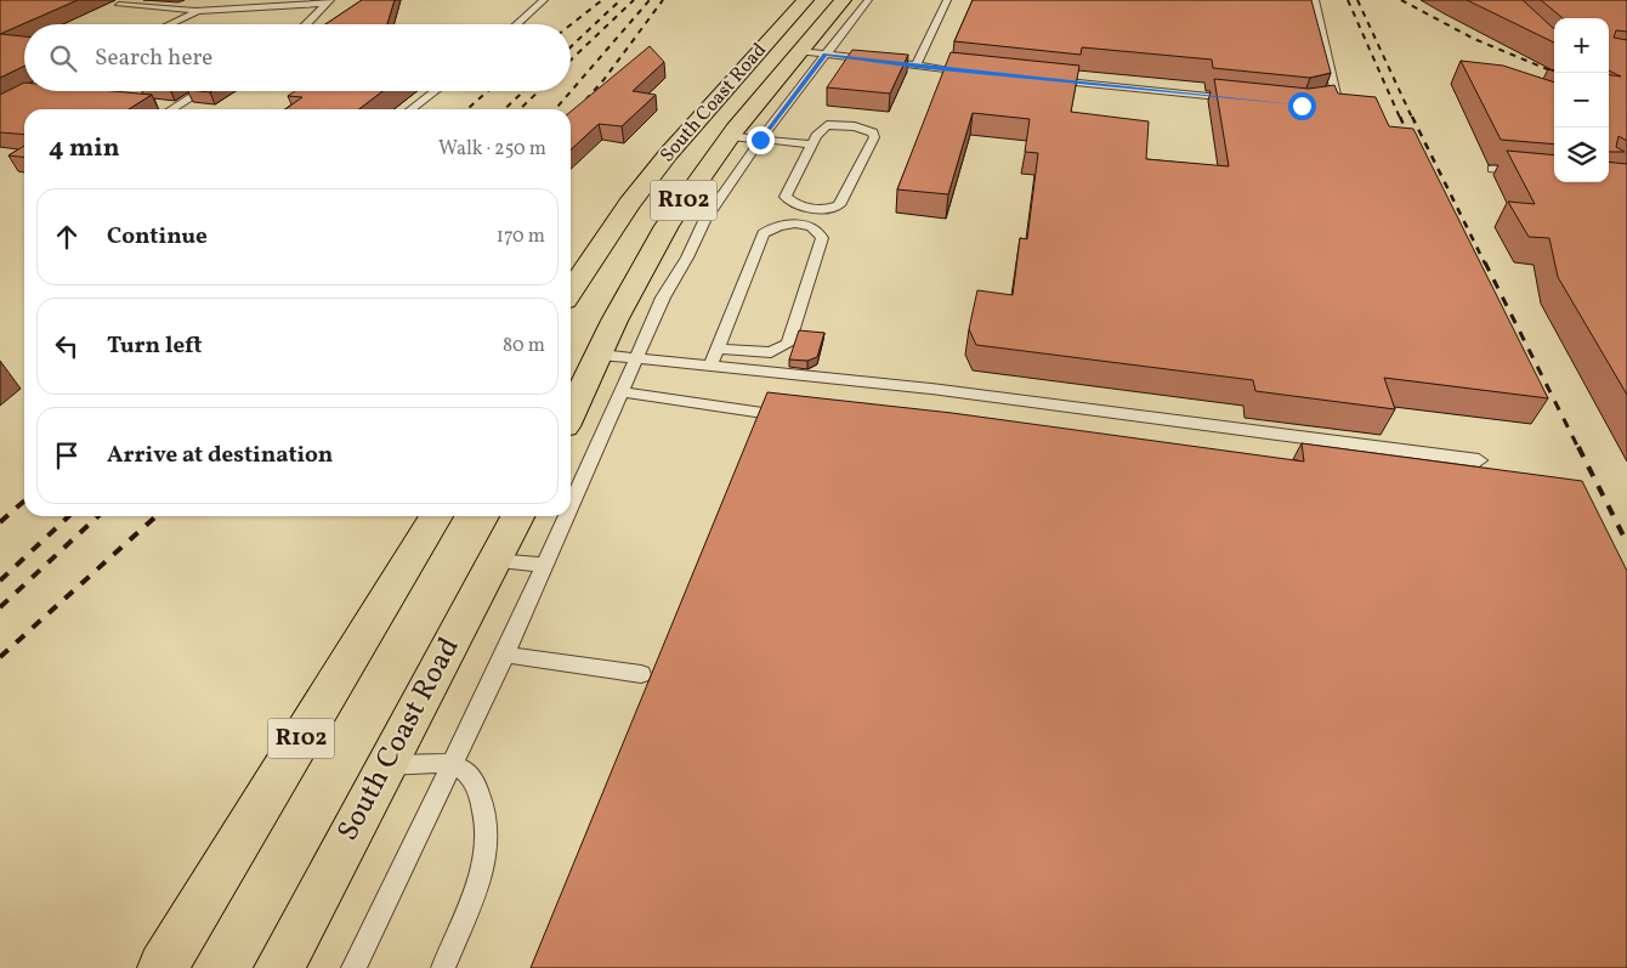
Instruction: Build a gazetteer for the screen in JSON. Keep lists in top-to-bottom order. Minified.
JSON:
{"streets":{"main road":["South Coast Road","R102"]},"page":{"map_buttons":["+","−"],"search":"Search here","heading":["4 min","Walk · 250 m"],"list":[["Continue","170 m"],["Turn left","80 m"],"Arrive at destination"]}}
